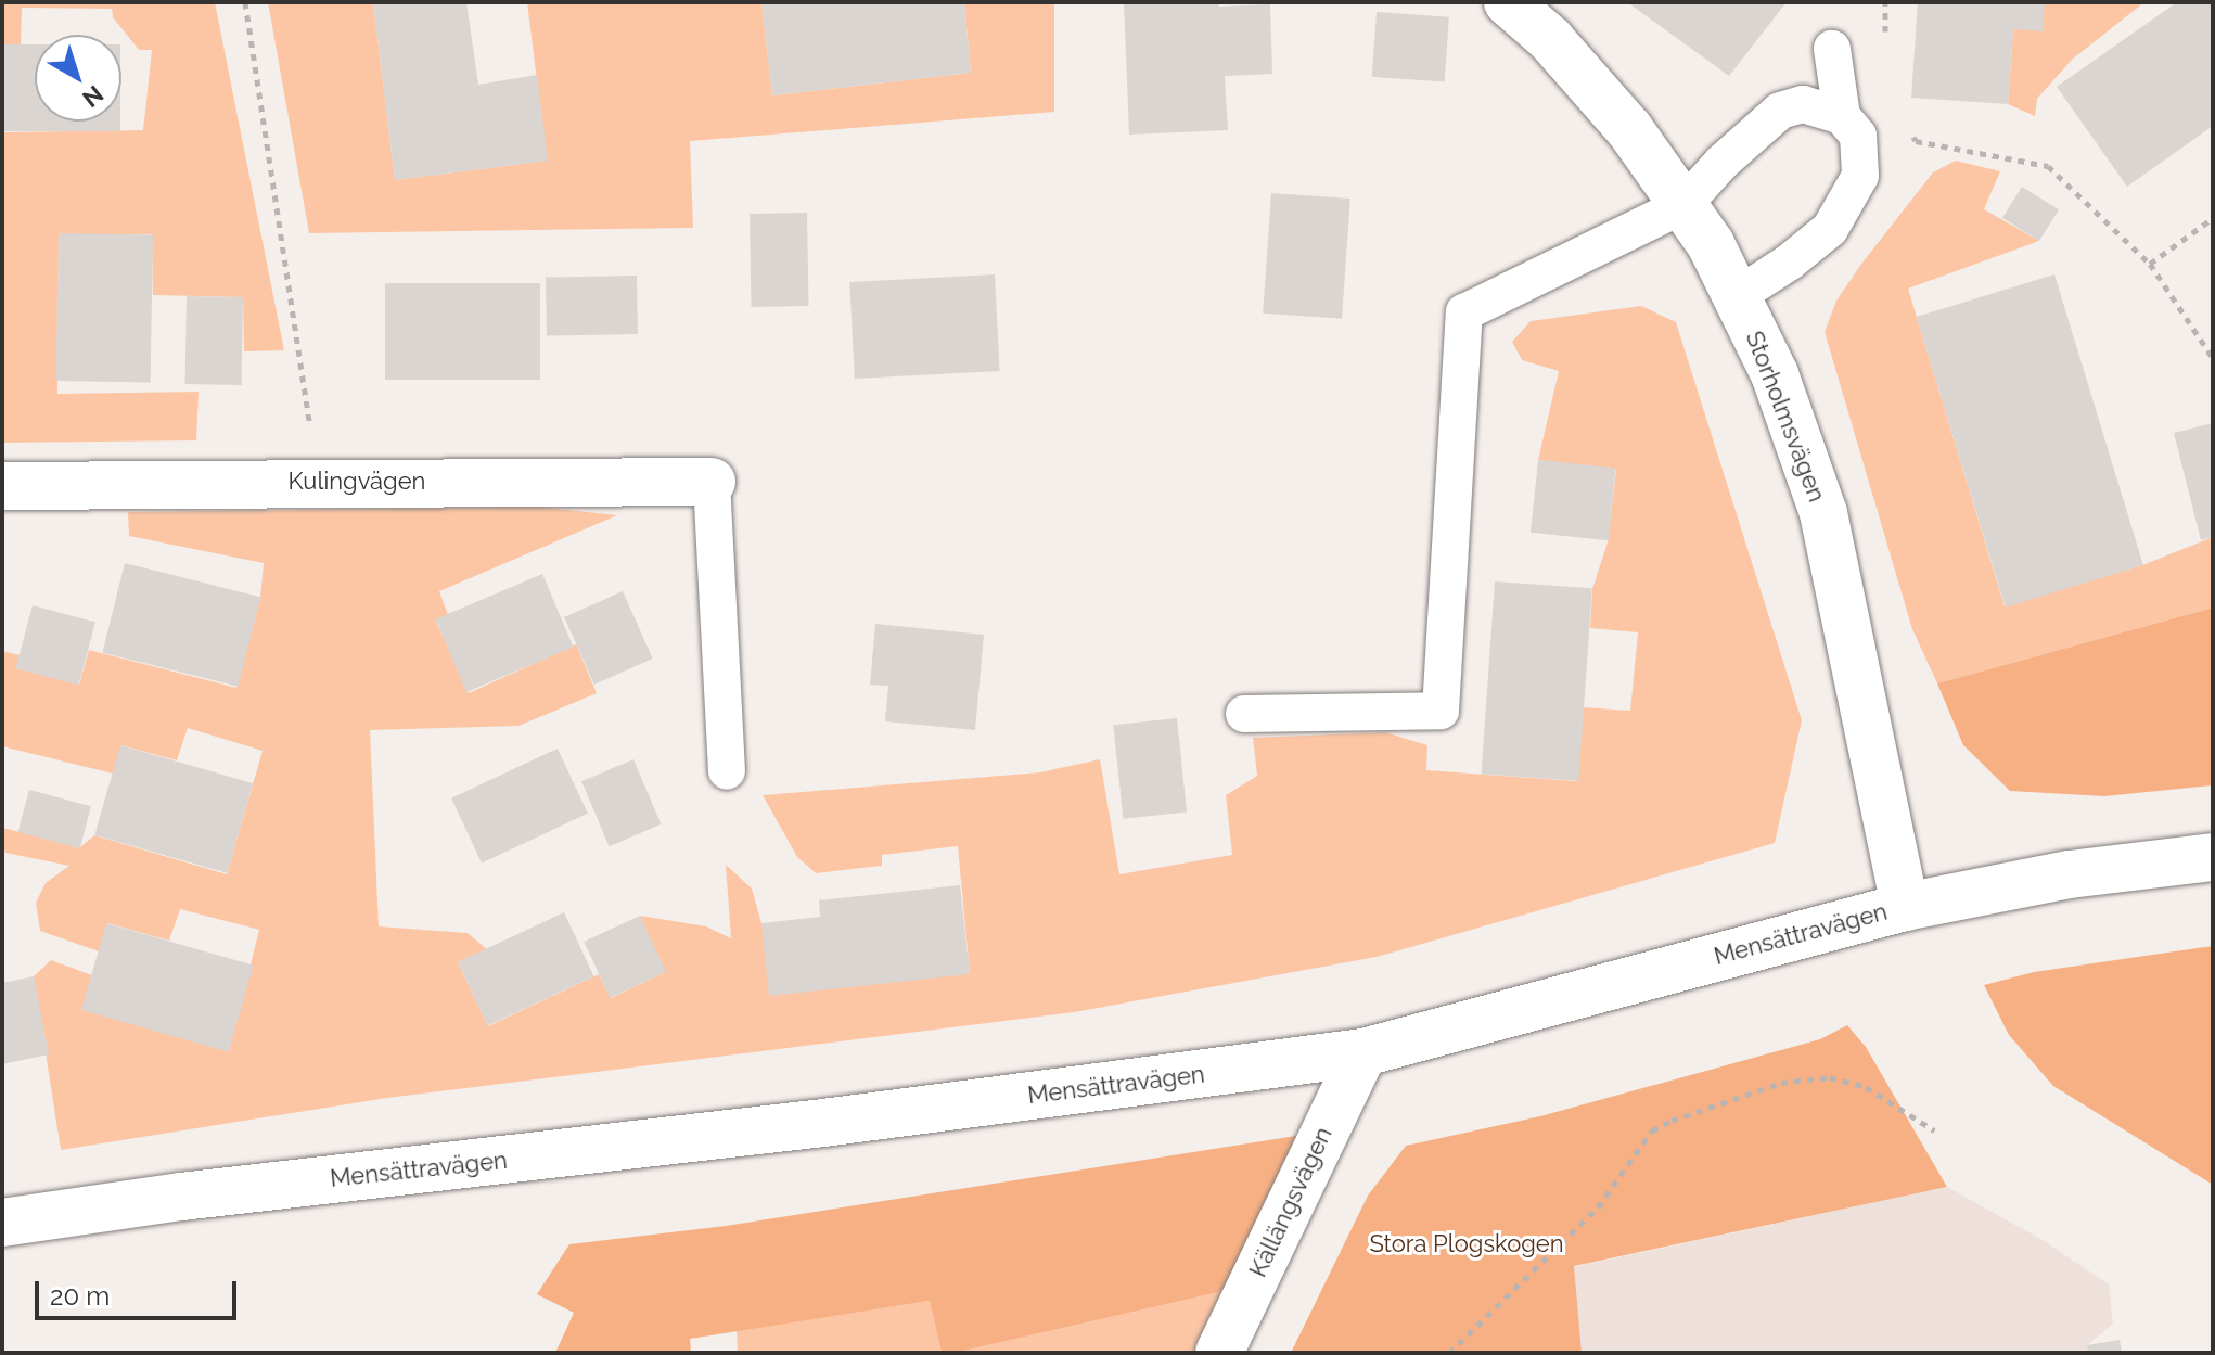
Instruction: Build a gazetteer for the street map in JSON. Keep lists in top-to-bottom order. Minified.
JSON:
{"streets":{"street":["Storholmsvägen","Kulingvägen","Mensättravägen","Källängsvägen"]},"crossings":[["Storholmsvägen","Mensättravägen"],["Mensättravägen","Källängsvägen"]],"parks":["Stora Plogskogen"],"scale_bar":"20 m","north":"bottom right"}
